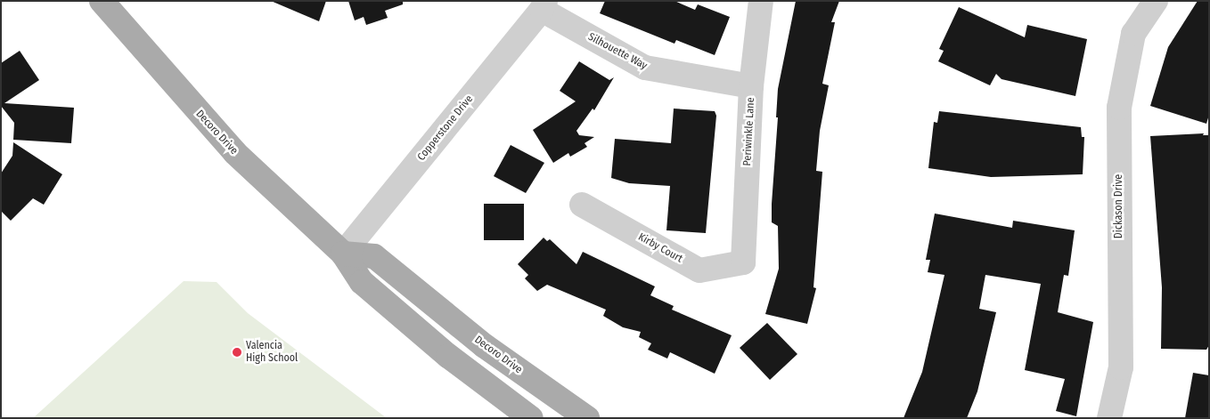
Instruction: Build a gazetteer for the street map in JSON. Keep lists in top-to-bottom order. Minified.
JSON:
{"streets":{"main road":["Decoro Drive"],"street":["Silhouette Way","Copperstone Drive","Periwinkle Lane","Dickason Drive","Kirby Court"]},"crossings":[["Silhouette Way","Copperstone Drive"],["Silhouette Way","Periwinkle Lane"],["Copperstone Drive","Decoro Drive"],["Periwinkle Lane","Kirby Court"]],"places":["Valencia High School"]}
